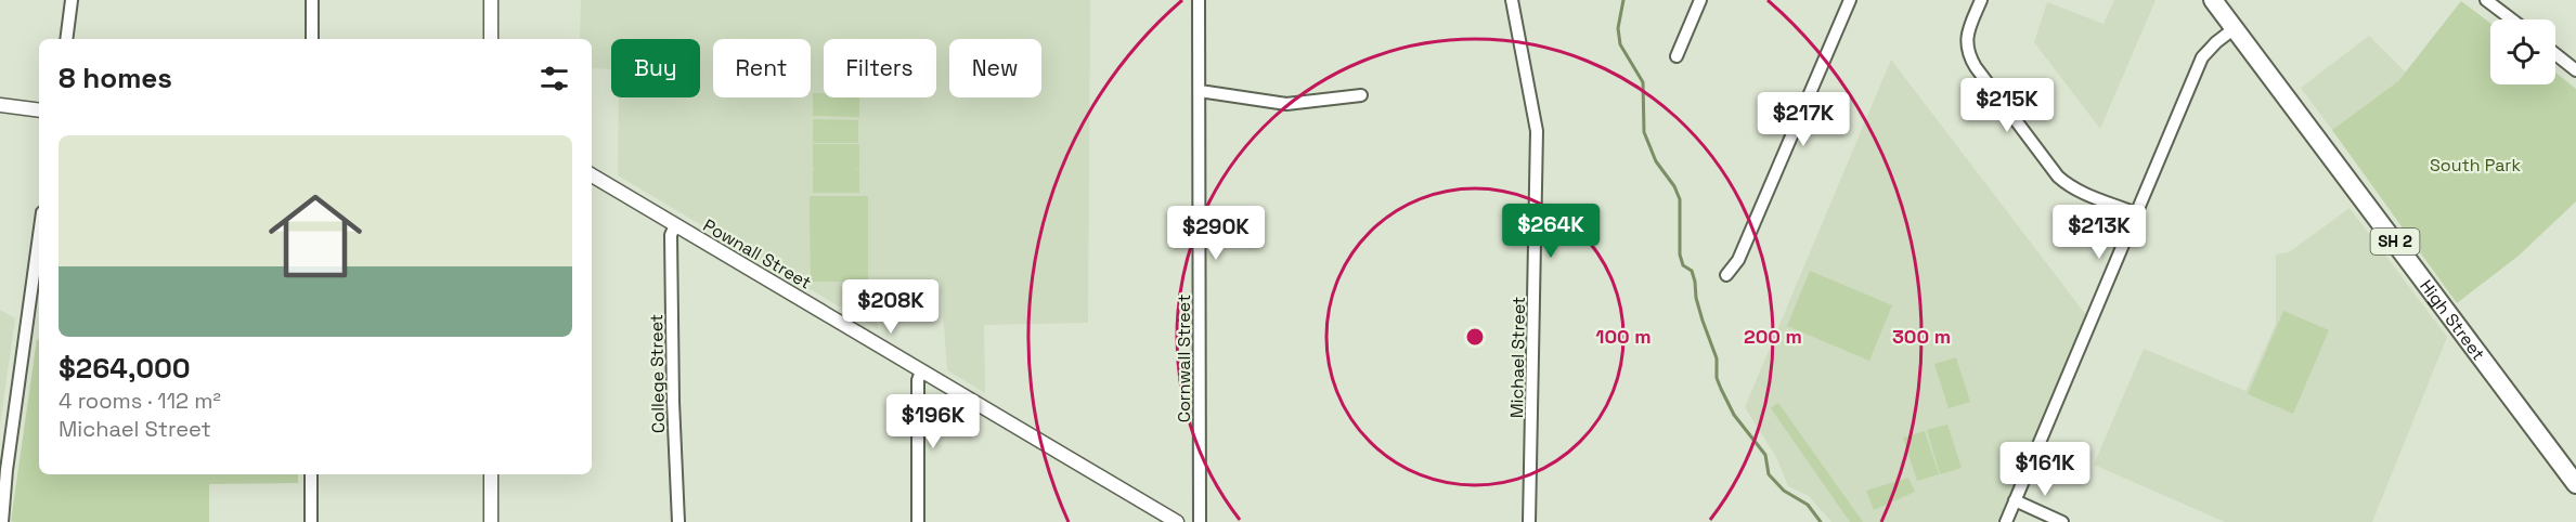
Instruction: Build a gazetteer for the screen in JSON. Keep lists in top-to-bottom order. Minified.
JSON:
{"streets":{"highway":["SH 2","High Street"],"street":["Pownall Street","Michael Street","Cornwall Street","College Street"]},"crossings":[["Pownall Street","College Street"]],"parks":["South Park"],"page":{"chip":["Buy","Rent","Filters","New"],"heading":"8 homes","price":["$215K","$217K","$264K","$213K","$290K","$208K","$196K","$161K"],"list":[{"name":"$264,000","note":"4 rooms · 112 m² · Michael Street"}]},"rings":["100 m","200 m","300 m"]}
